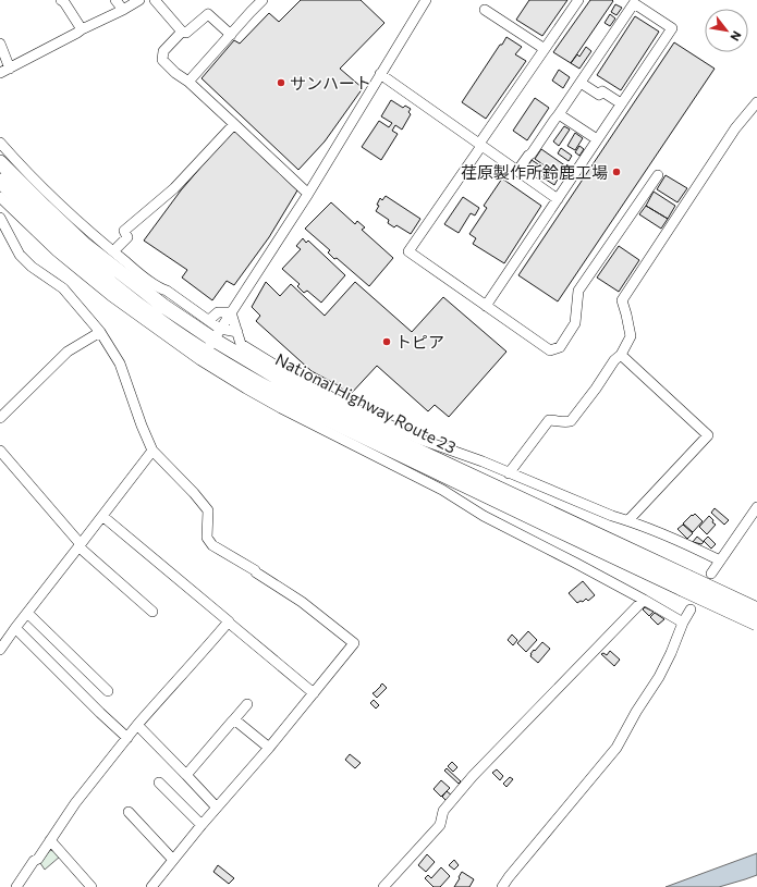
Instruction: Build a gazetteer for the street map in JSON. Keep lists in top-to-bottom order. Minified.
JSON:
{"streets":{"highway":["National Highway Route 23"]},"places":["サンハート","荏原製作所鈴鹿工場","トピア"],"north":"bottom right"}
